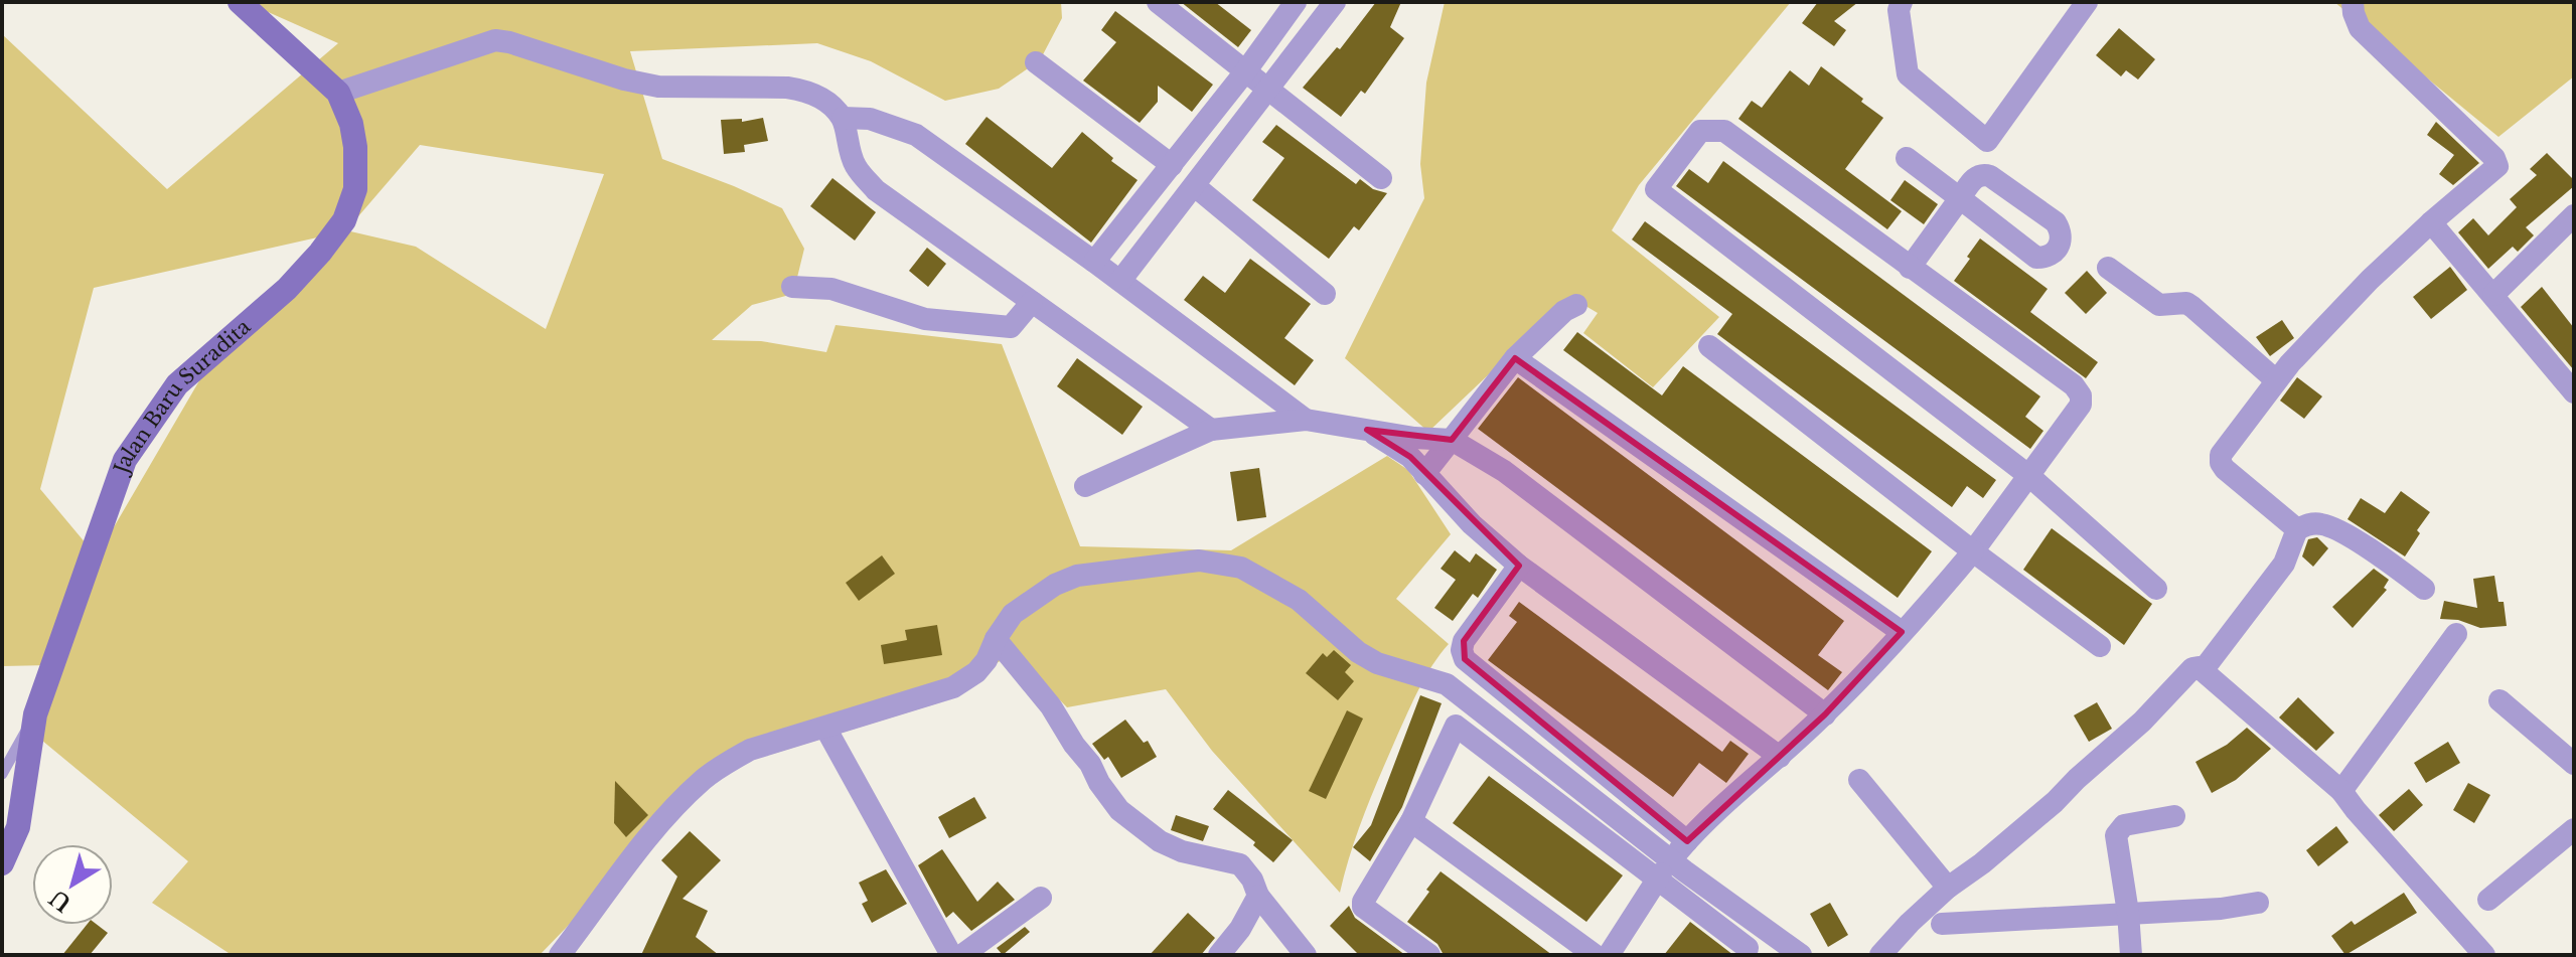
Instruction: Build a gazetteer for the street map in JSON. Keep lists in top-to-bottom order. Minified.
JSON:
{"streets":{"main road":["Jalan Baru Suradita"]},"north":"bottom left"}
